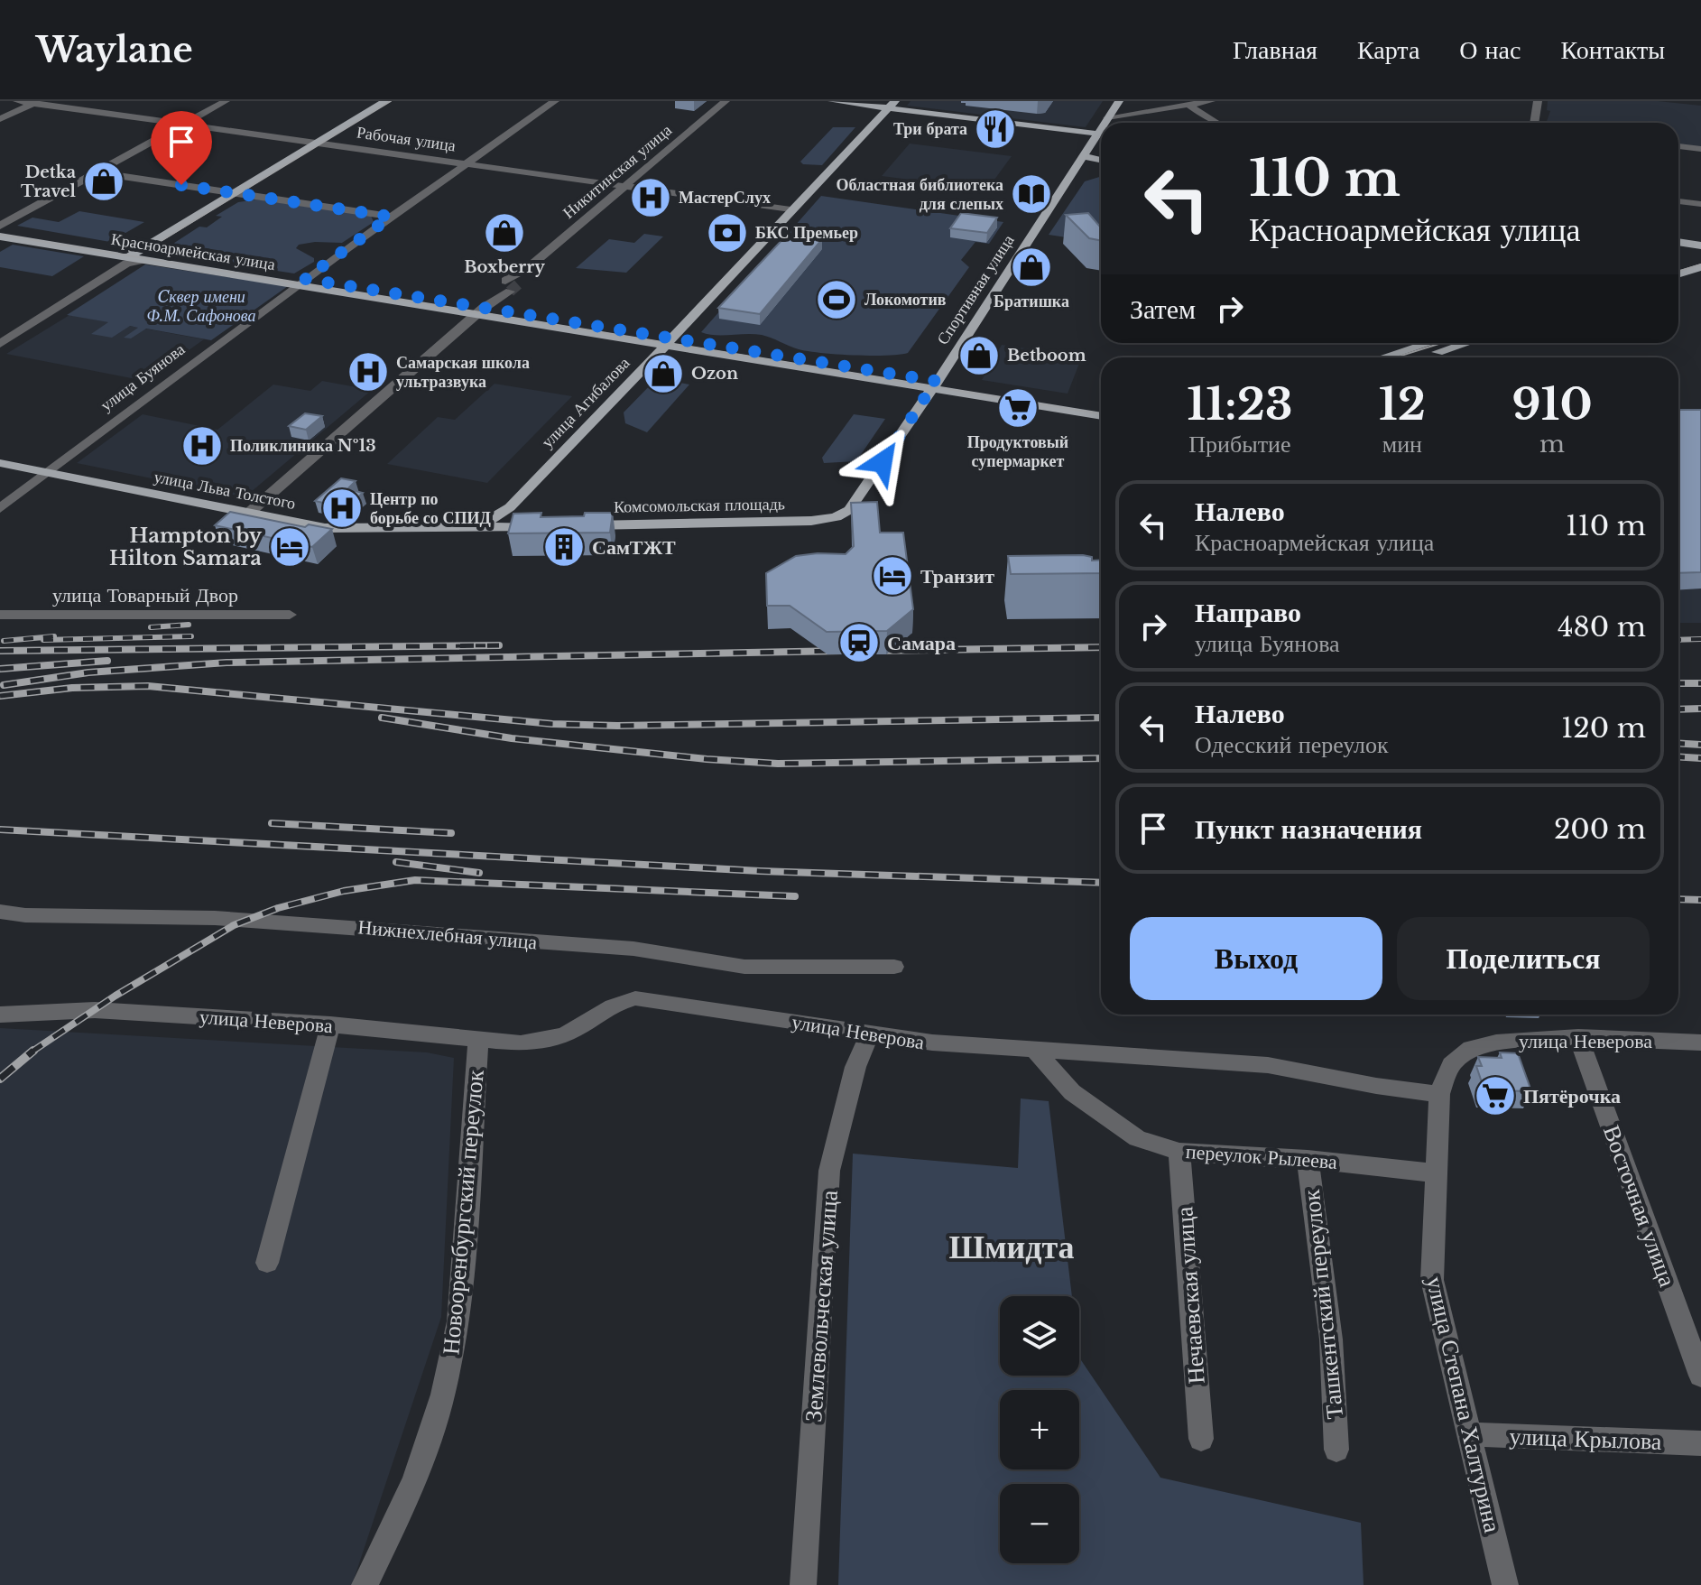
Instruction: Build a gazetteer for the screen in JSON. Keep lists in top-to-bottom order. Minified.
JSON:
{"streets":{"main road":["Красноармейская улица","Спортивная улица","улица Агибалова","улица Льва Толстого","Комсомольская площадь"],"street":["Рабочая улица","Никитинская улица","улица Буянова","улица Товарный Двор","Нижнехлебная улица","улица Неверова","переулок Рылеева","Восточная улица","Новооренбургский переулок","Нечаевская улица","Ташкентский переулок","Землевольческая улица","улица Степана Халтурина","улица Крылова"]},"crossings":[["Рабочая улица","Никитинская улица"],["Рабочая улица","улица Буянова"],["Рабочая улица","улица Агибалова"],["Никитинская улица","Красноармейская улица"],["Никитинская улица","улица Льва Толстого"],["Красноармейская улица","Спортивная улица"],["Красноармейская улица","улица Буянова"],["Красноармейская улица","улица Агибалова"],["Спортивная улица","Комсомольская площадь"],["улица Буянова","улица Льва Толстого"],["улица Агибалова","улица Льва Толстого"],["улица Неверова","переулок Рылеева"],["улица Неверова","Восточная улица"],["улица Неверова","Новооренбургский переулок"],["улица Неверова","Землевольческая улица"],["улица Неверова","улица Степана Халтурина"],["переулок Рылеева","Нечаевская улица"],["переулок Рылеева","Ташкентский переулок"],["переулок Рылеева","улица Степана Халтурина"],["улица Степана Халтурина","улица Крылова"]],"districts":["Шмидта"],"parks":["Cквер имени Ф.М. Сафонова"],"places":{"restaurant":["Три брата"],"shop":["Detka Travel","Boxberry","Братишка","Betboom","Ozon"],"library":["Областная библиотека для слепых"],"hospital":["МастерСлух","Самарская школа ультразвука","Поликлиника №13","Центр по борьбе со СПИД"],"bank":["БКС Премьер"],"sports":["Локомотив"],"supermarket":["Продуктовый супермаркет","Пятёрочка"],"hotel":["Hampton by Hilton Samara","Транзит"],"building":["СамТЖТ"],"station":["Самара"]},"page":{"header":"Waylane","nav":["Главная","Карта","О нас","Контакты"],"turn":["110 m","Красноармейская улица"],"then":"Затем","eta":["11:23","Прибытие","12","мин","910","m"],"list":[{"name":"Налево","note":"Красноармейская улица","value":"110 m"},{"name":"Направо","note":"улица Буянова","value":"480 m"},{"name":"Налево","note":"Одесский переулок","value":"120 m"},{"name":"Пункт назначения","value":"200 m"}],"buttons":["Выход","Поделиться"],"map_buttons":["+","−"]}}
